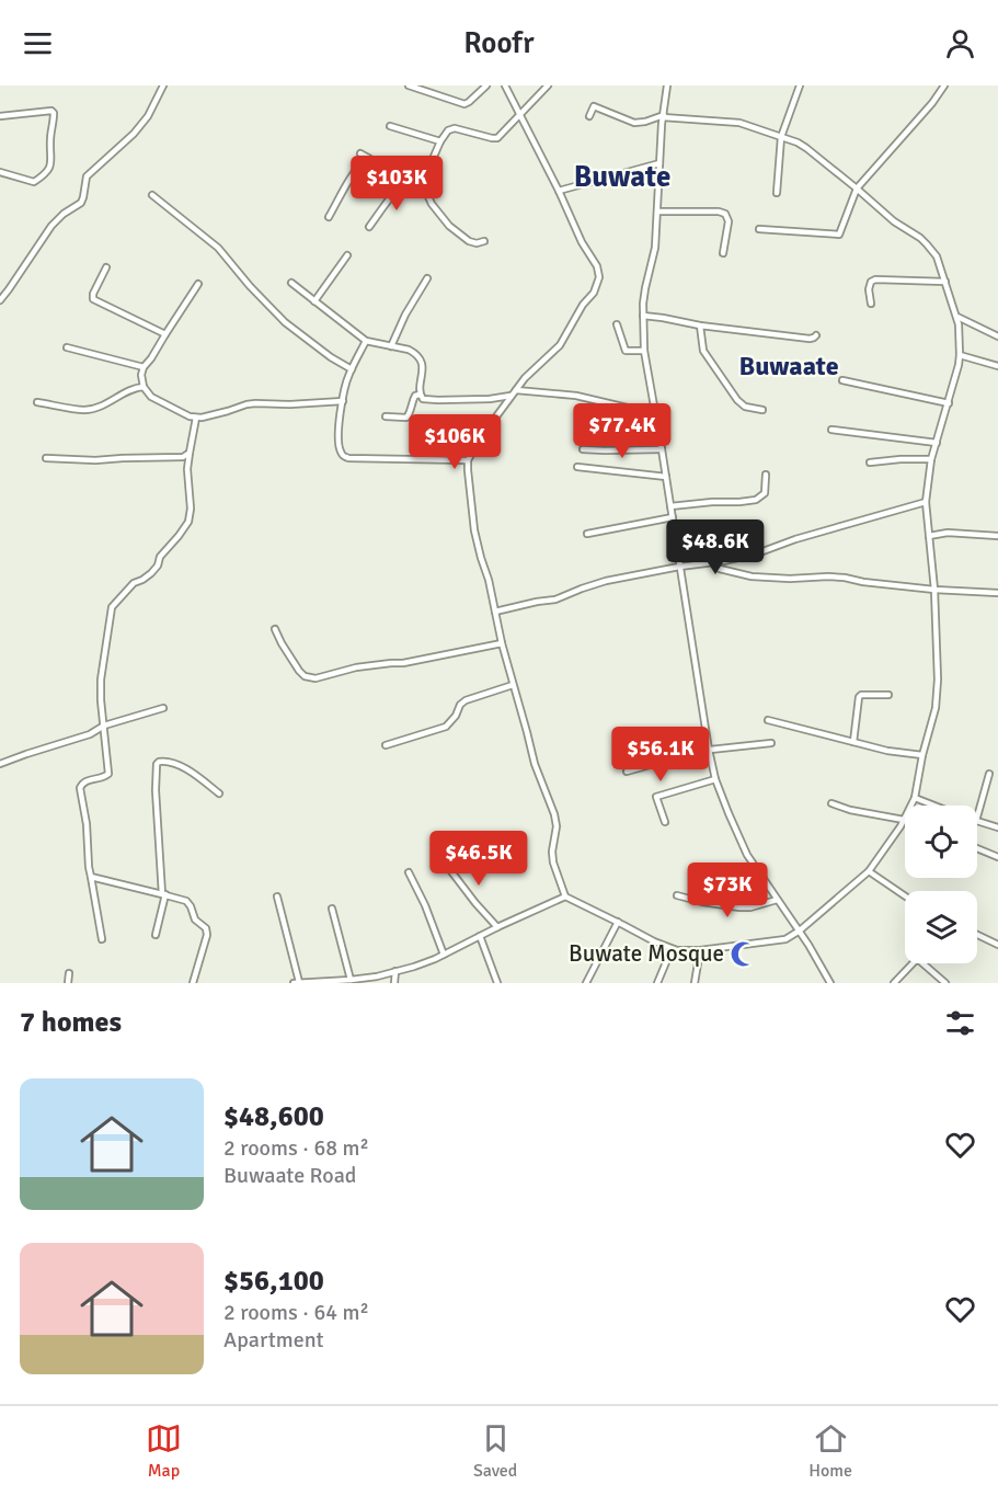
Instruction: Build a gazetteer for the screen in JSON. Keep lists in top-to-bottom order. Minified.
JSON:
{"districts":["Buwate","Buwaate"],"places":{"mosque":["Buwate Mosque"]},"page":{"header":"Roofr","price":["$103K","$77.4K","$106K","$48.6K","$56.1K","$46.5K","$73K"],"heading":"7 homes","list":[{"name":"$48,600","note":"2 rooms · 68 m² · Buwaate Road"},{"name":"$56,100","note":"2 rooms · 64 m² · Apartment"}],"tabs":["Map","Saved","Home"]}}
